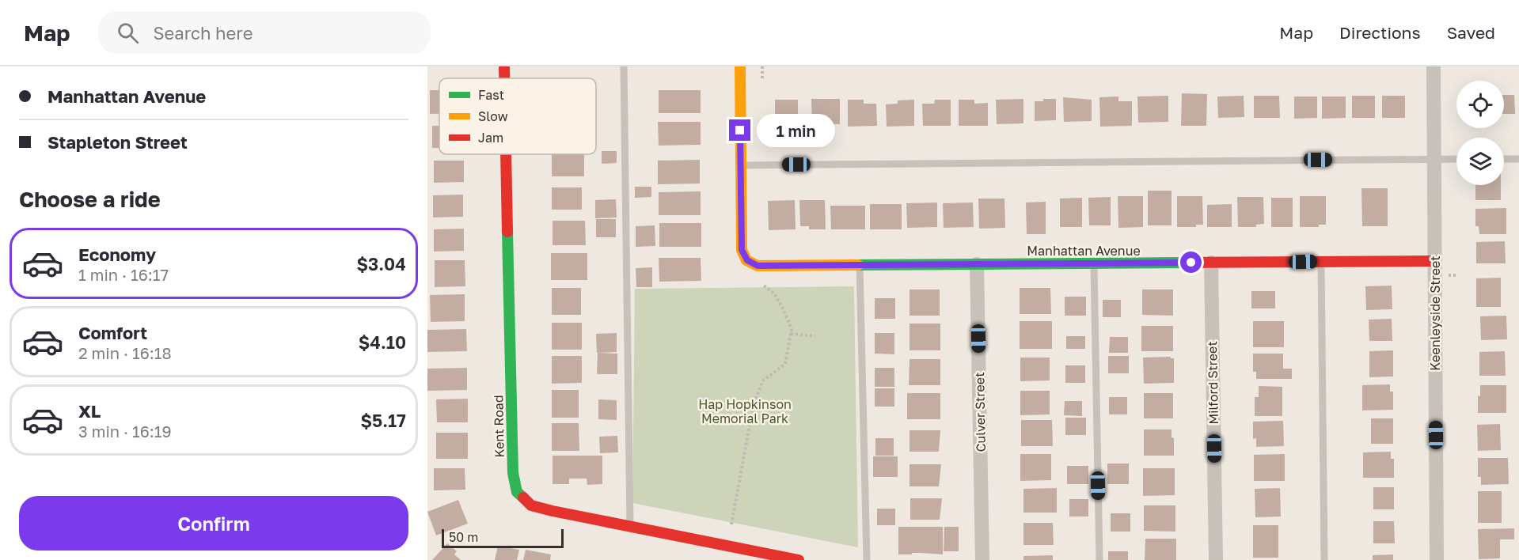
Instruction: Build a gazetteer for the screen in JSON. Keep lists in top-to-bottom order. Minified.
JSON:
{"streets":{"street":["Manhattan Avenue","Keenleyside Street","Milford Street","Culver Street","Kent Road"]},"crossings":[["Manhattan Avenue","Keenleyside Street"],["Manhattan Avenue","Milford Street"],["Manhattan Avenue","Culver Street"]],"parks":["Hap Hopkinson Memorial Park"],"legend":["Fast","Slow","Jam"],"scale_bar":"50 m","page":{"header":"Map","search":"Search here","nav":["Map","Directions","Saved"],"banner":["Manhattan Avenue","Stapleton Street"],"bubble":"1 min","heading":"Choose a ride","list":[{"name":"Economy","note":"1 min · 16:17","value":"$3.04"},{"name":"Comfort","note":"2 min · 16:18","value":"$4.10"},{"name":"XL","note":"3 min · 16:19","value":"$5.17"}],"buttons":"Confirm","scale":"50 m"}}
